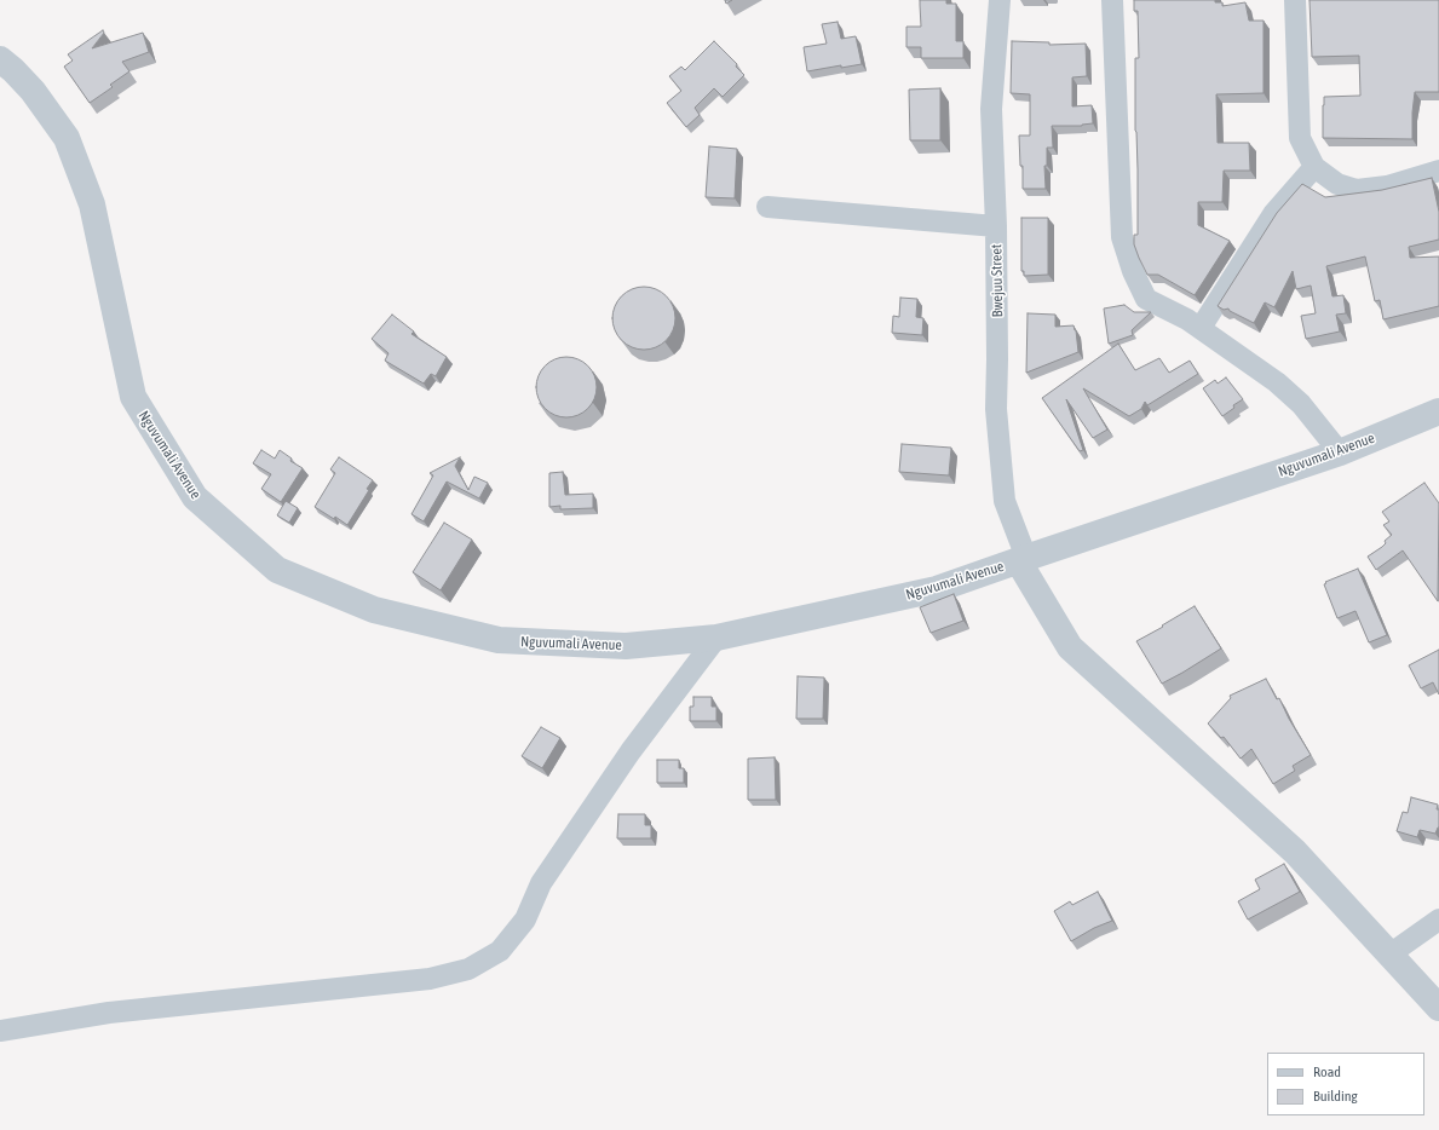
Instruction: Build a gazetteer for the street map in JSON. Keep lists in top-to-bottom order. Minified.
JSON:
{"streets":{"street":["Bwejuu Street","Nguvumali Avenue"]},"crossings":[["Bwejuu Street","Nguvumali Avenue"]],"legend":["Road","Building"]}
